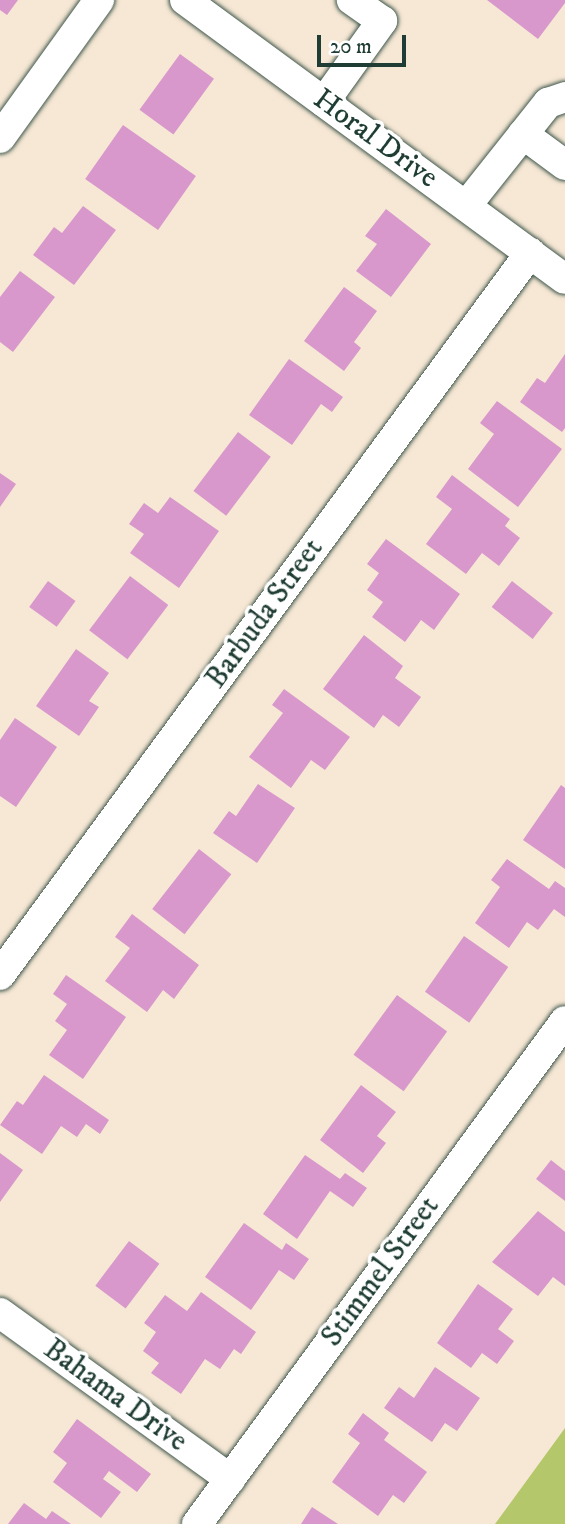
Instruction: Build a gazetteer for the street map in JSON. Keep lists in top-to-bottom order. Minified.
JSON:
{"streets":{"street":["Horal Drive","Barbuda Street","Stimmel Street","Bahama Drive"]},"crossings":[["Horal Drive","Barbuda Street"],["Stimmel Street","Bahama Drive"]],"scale_bar":"20 m"}
